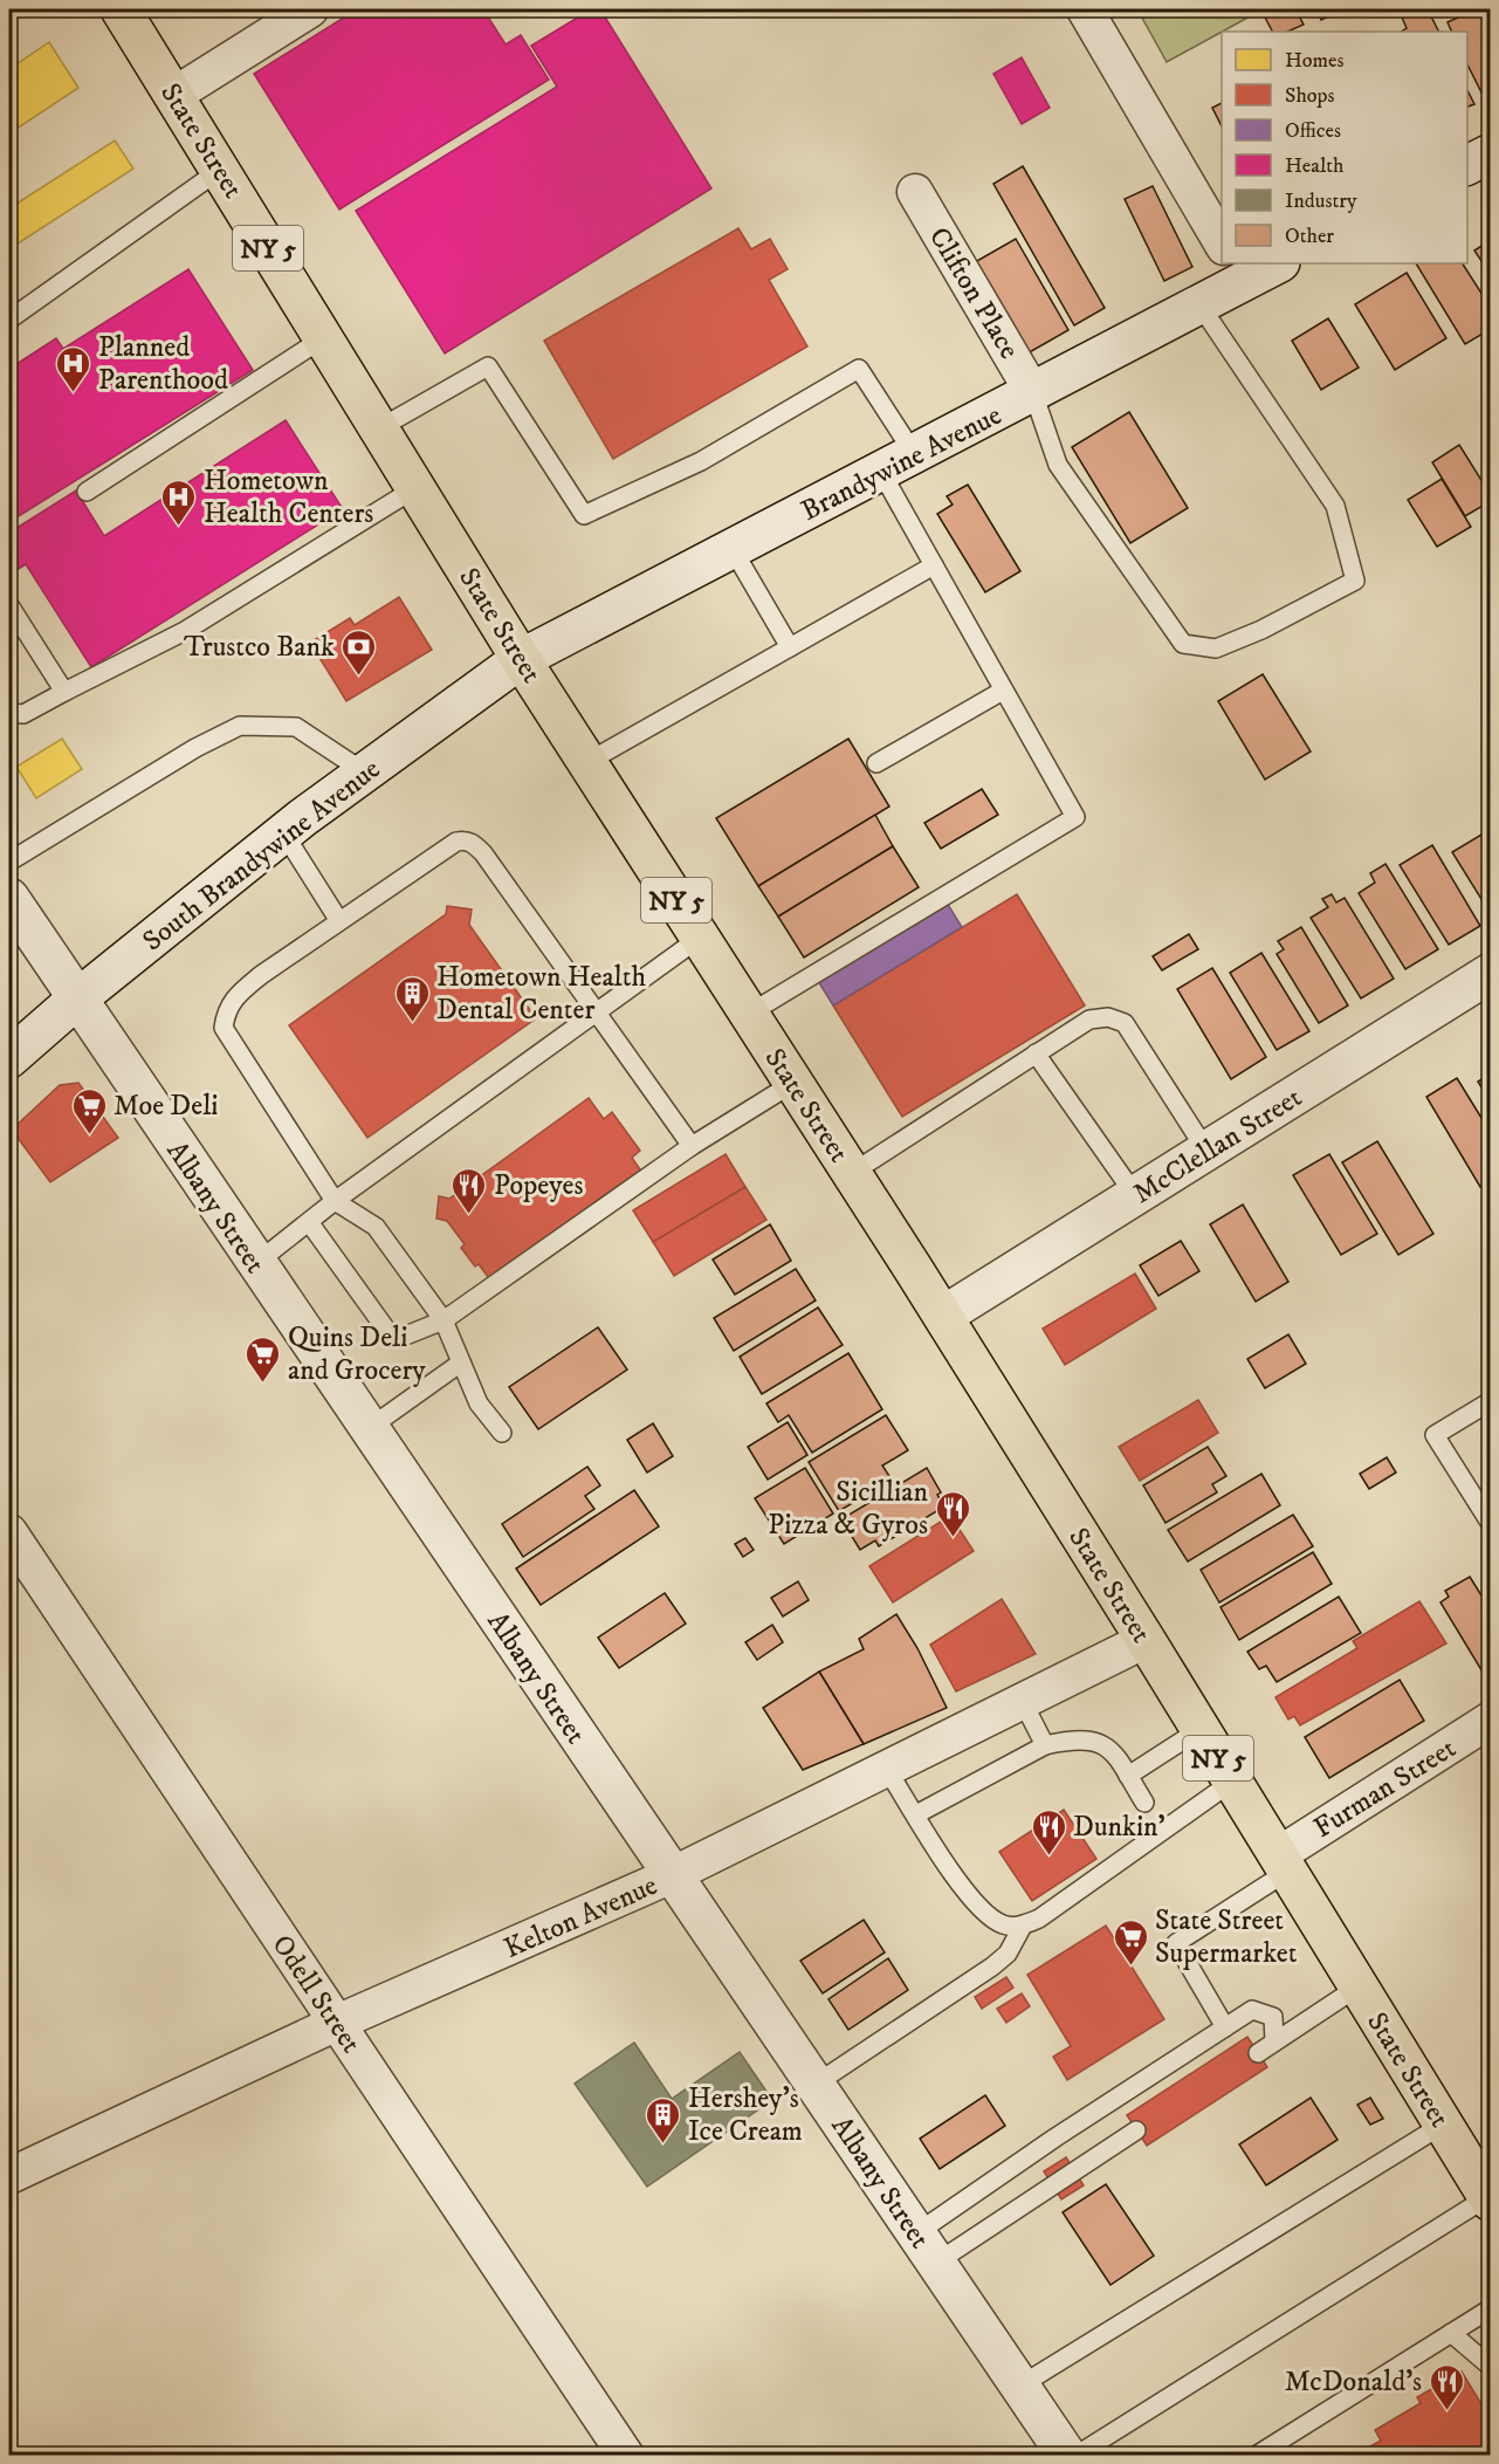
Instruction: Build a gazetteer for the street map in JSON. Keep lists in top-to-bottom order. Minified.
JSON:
{"streets":{"main road":["State Street","NY 5"],"street":["Clifton Place","Brandywine Avenue","South Brandywine Avenue","McClellan Street","Albany Street","Furman Street","Kelton Avenue","Odell Street"]},"crossings":[["State Street","Brandywine Avenue"],["State Street","South Brandywine Avenue"],["State Street","McClellan Street"],["State Street","Furman Street"],["State Street","Kelton Avenue"],["Clifton Place","Brandywine Avenue"],["Brandywine Avenue","South Brandywine Avenue"],["South Brandywine Avenue","Albany Street"],["Albany Street","Kelton Avenue"],["Kelton Avenue","Odell Street"]],"places":{"hospital":["Planned Parenthood","Hometown Health Centers"],"bank":["Trustco Bank"],"building":["Hometown Health Dental Center","Hershey's Ice Cream"],"supermarket":["Moe Deli","Quins Deli and Grocery","State Street Supermarket"],"restaurant":["Popeyes","Sicillian Pizza & Gyros","Dunkin'","McDonald's"]},"legend":["Homes","Shops","Offices","Health","Industry","Other"]}
